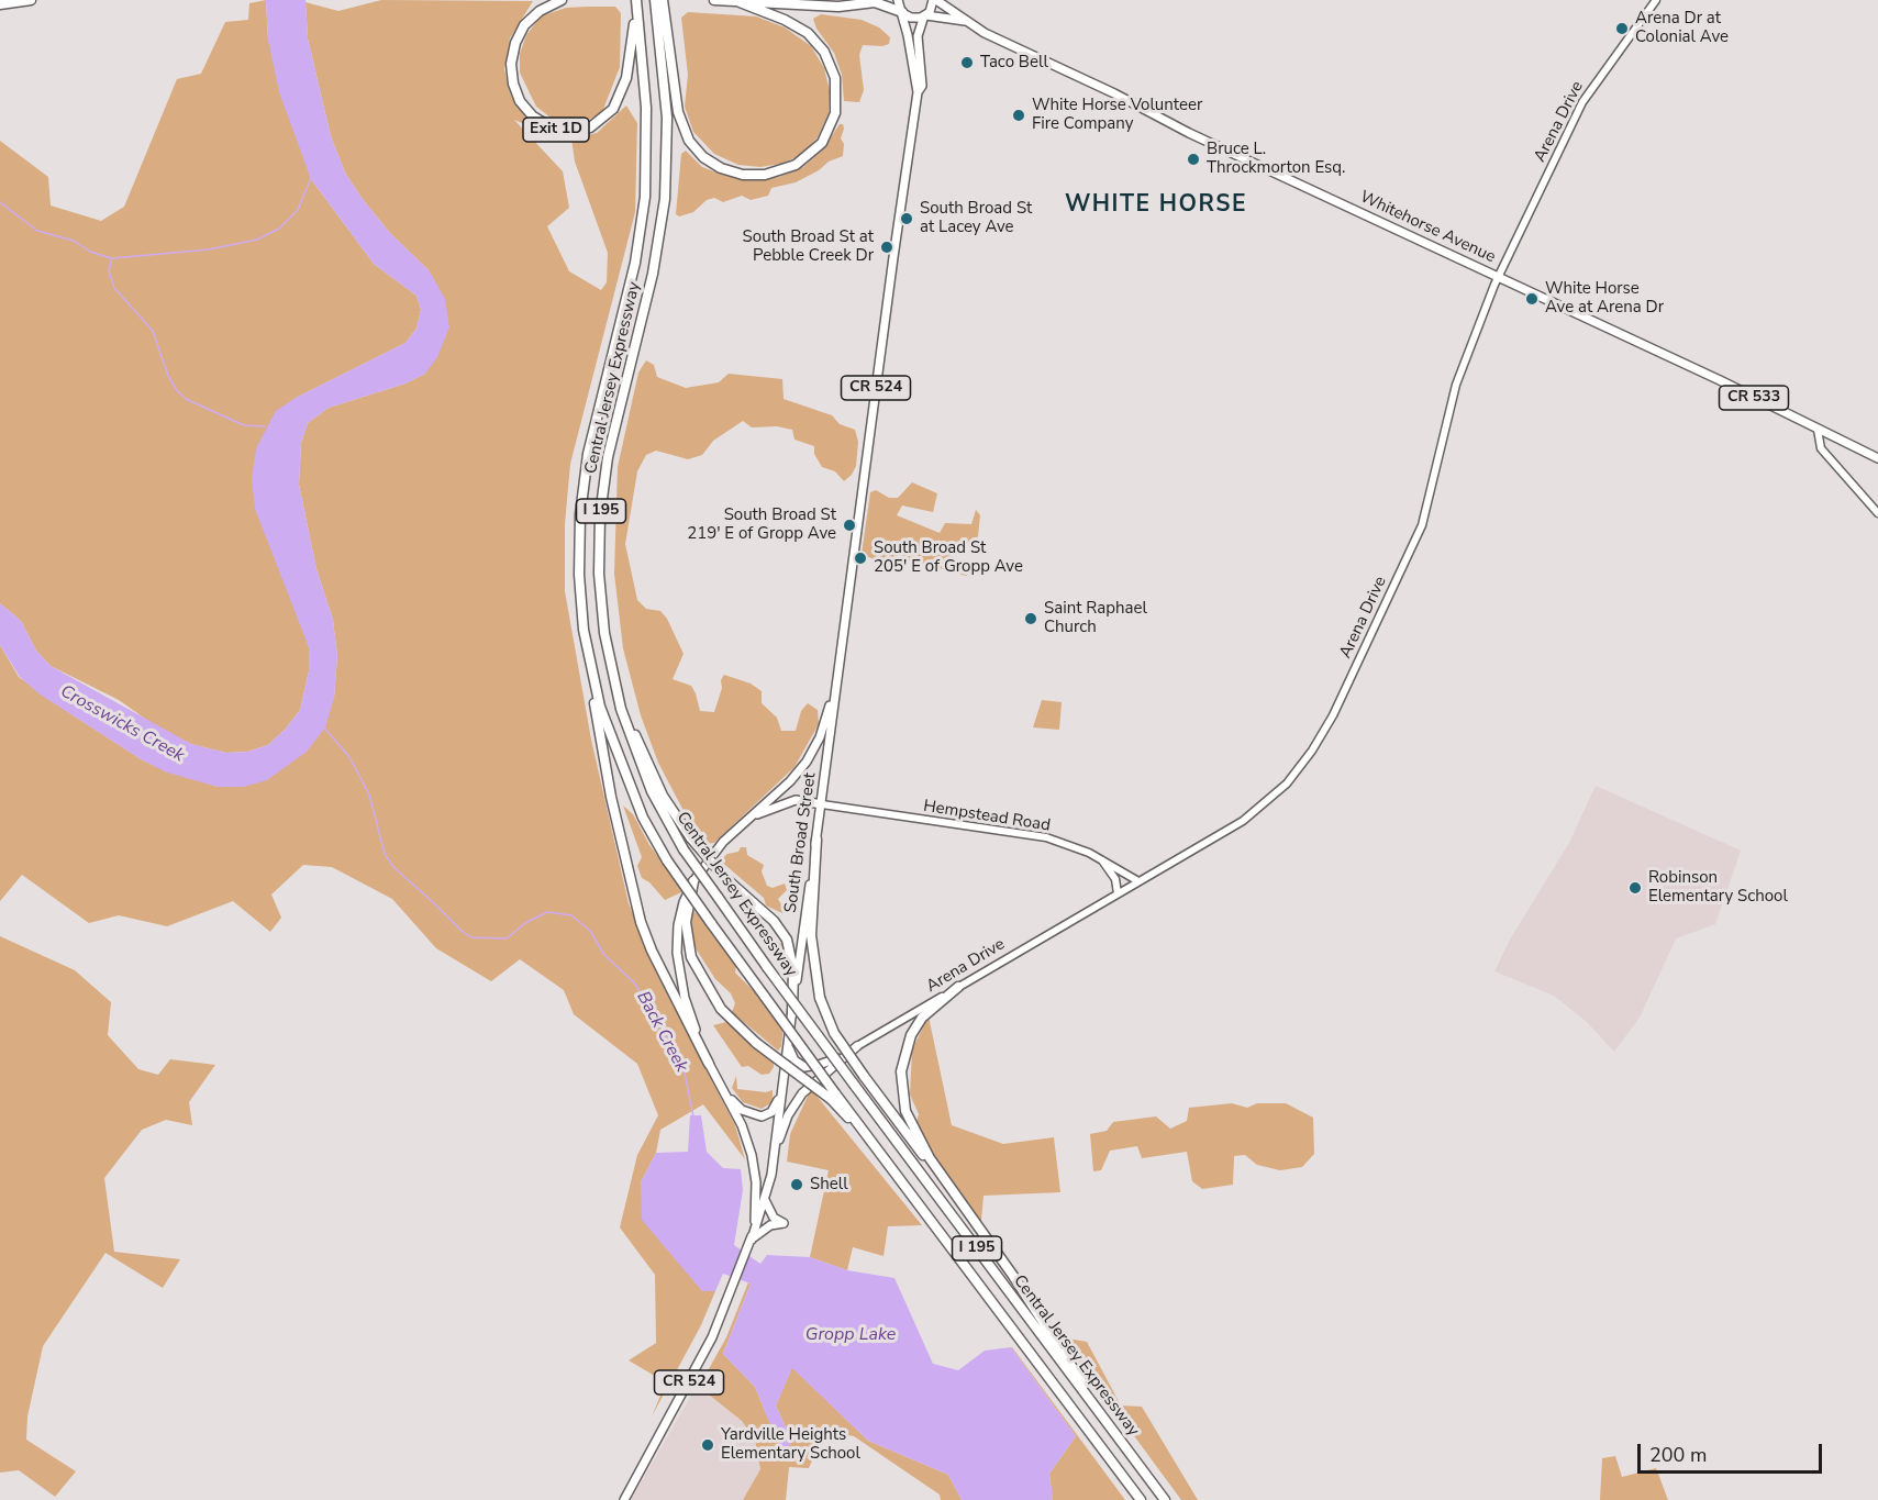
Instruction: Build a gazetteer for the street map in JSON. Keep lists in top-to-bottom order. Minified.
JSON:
{"streets":{"highway":["Exit 1D","Central Jersey Expressway","I 195"],"main road":["Arena Drive","Whitehorse Avenue","CR 524","CR 533","Hempstead Road","South Broad Street"]},"crossings":[["Arena Drive","Whitehorse Avenue"],["Arena Drive","Hempstead Road"],["Exit 1D","Central Jersey Expressway"],["Whitehorse Avenue","South Broad Street"],["Central Jersey Expressway","I 195"],["Hempstead Road","South Broad Street"]],"districts":["WHITE HORSE"],"water":["Crosswicks Creek","Back Creek","Gropp Lake"],"places":["Arena Dr at Colonial Ave","Taco Bell","White Horse Volunteer Fire Company","Bruce L. Throckmorton Esq.","South Broad St at Lacey Ave","South Broad St at Pebble Creek Dr","White Horse Ave at Arena Dr","South Broad St 219' E of Gropp Ave","South Broad St 205' E of Gropp Ave","Saint Raphael Church","Robinson Elementary School","Shell","Yardville Heights Elementary School"],"scale_bar":"200 m"}
